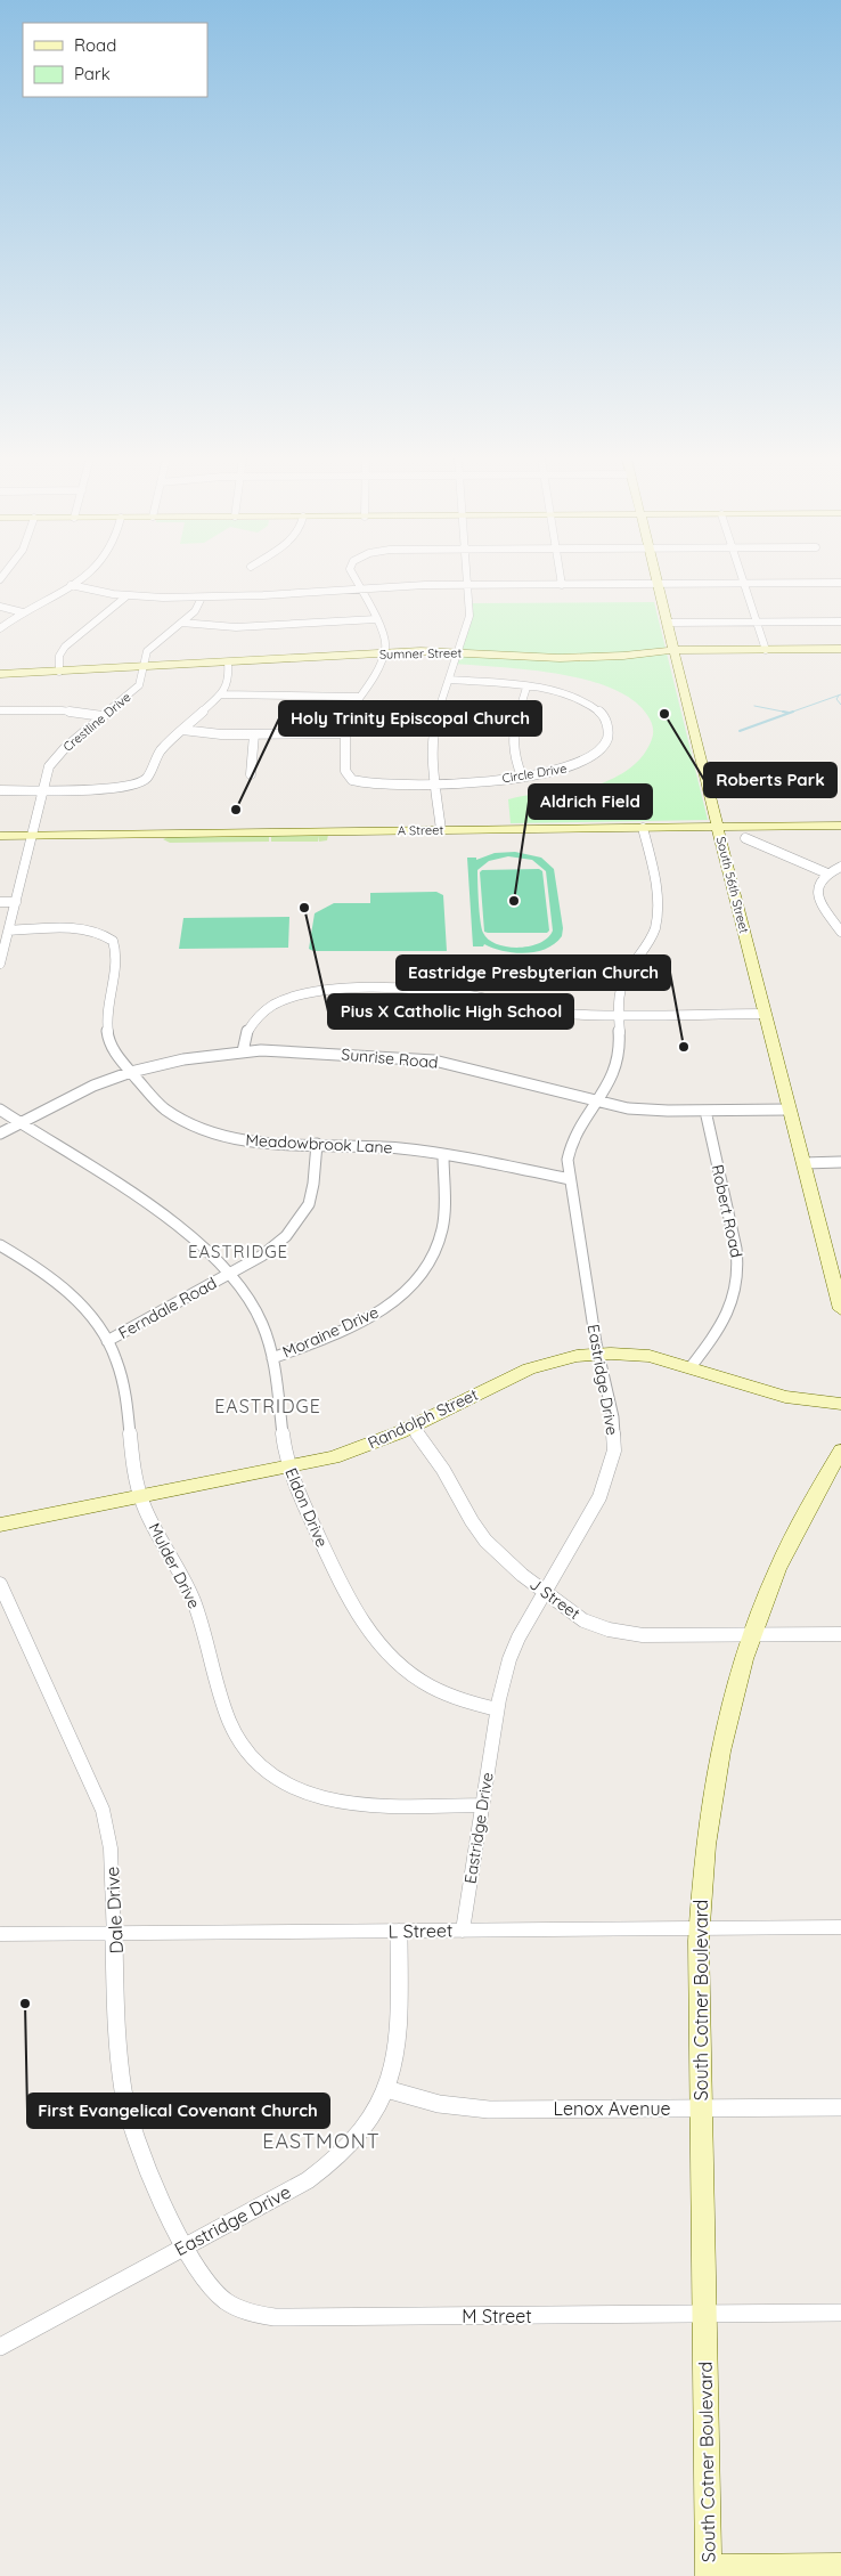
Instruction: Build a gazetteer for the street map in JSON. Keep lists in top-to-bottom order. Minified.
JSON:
{"streets":{"main road":["Sumner Street","A Street","South 56th Street","Randolph Street","South Cotner Boulevard"],"street":["Crestline Drive","Circle Drive","Sunrise Road","Meadowbrook Lane","Robert Road","Ferndale Road","Moraine Drive","Eastridge Drive","Eldon Drive","Mulder Drive","J Street","Dale Drive","L Street","Lenox Avenue","M Street"]},"crossings":[["Sumner Street","Crestline Drive"],["Sumner Street","Circle Drive"],["Sumner Street","South 56th Street"],["Crestline Drive","A Street"],["A Street","South 56th Street"],["A Street","Eastridge Drive"],["South 56th Street","Sunrise Road"],["Sunrise Road","Meadowbrook Lane"],["Sunrise Road","Robert Road"],["Sunrise Road","Eastridge Drive"],["Sunrise Road","Eldon Drive"],["Meadowbrook Lane","Ferndale Road"],["Meadowbrook Lane","Moraine Drive"],["Meadowbrook Lane","Eastridge Drive"],["Robert Road","Randolph Street"],["Ferndale Road","Eldon Drive"],["Ferndale Road","Mulder Drive"],["Moraine Drive","Eldon Drive"],["Eastridge Drive","Randolph Street"],["Eastridge Drive","Eldon Drive"],["Eastridge Drive","Mulder Drive"],["Eastridge Drive","J Street"],["Eastridge Drive","Dale Drive"],["Eastridge Drive","L Street"],["Eastridge Drive","Lenox Avenue"],["Eastridge Drive","M Street"],["Randolph Street","Eldon Drive"],["Randolph Street","Mulder Drive"],["Randolph Street","J Street"],["J Street","South Cotner Boulevard"],["Dale Drive","L Street"],["Dale Drive","M Street"],["L Street","South Cotner Boulevard"],["South Cotner Boulevard","Lenox Avenue"],["South Cotner Boulevard","M Street"]],"districts":["EASTRIDGE","EASTRIDGE","EASTMONT"],"places":["Roberts Park","Holy Trinity Episcopal Church","Aldrich Field","Pius X Catholic High School","Eastridge Presbyterian Church","First Evangelical Covenant Church"],"legend":["Road","Park"]}
